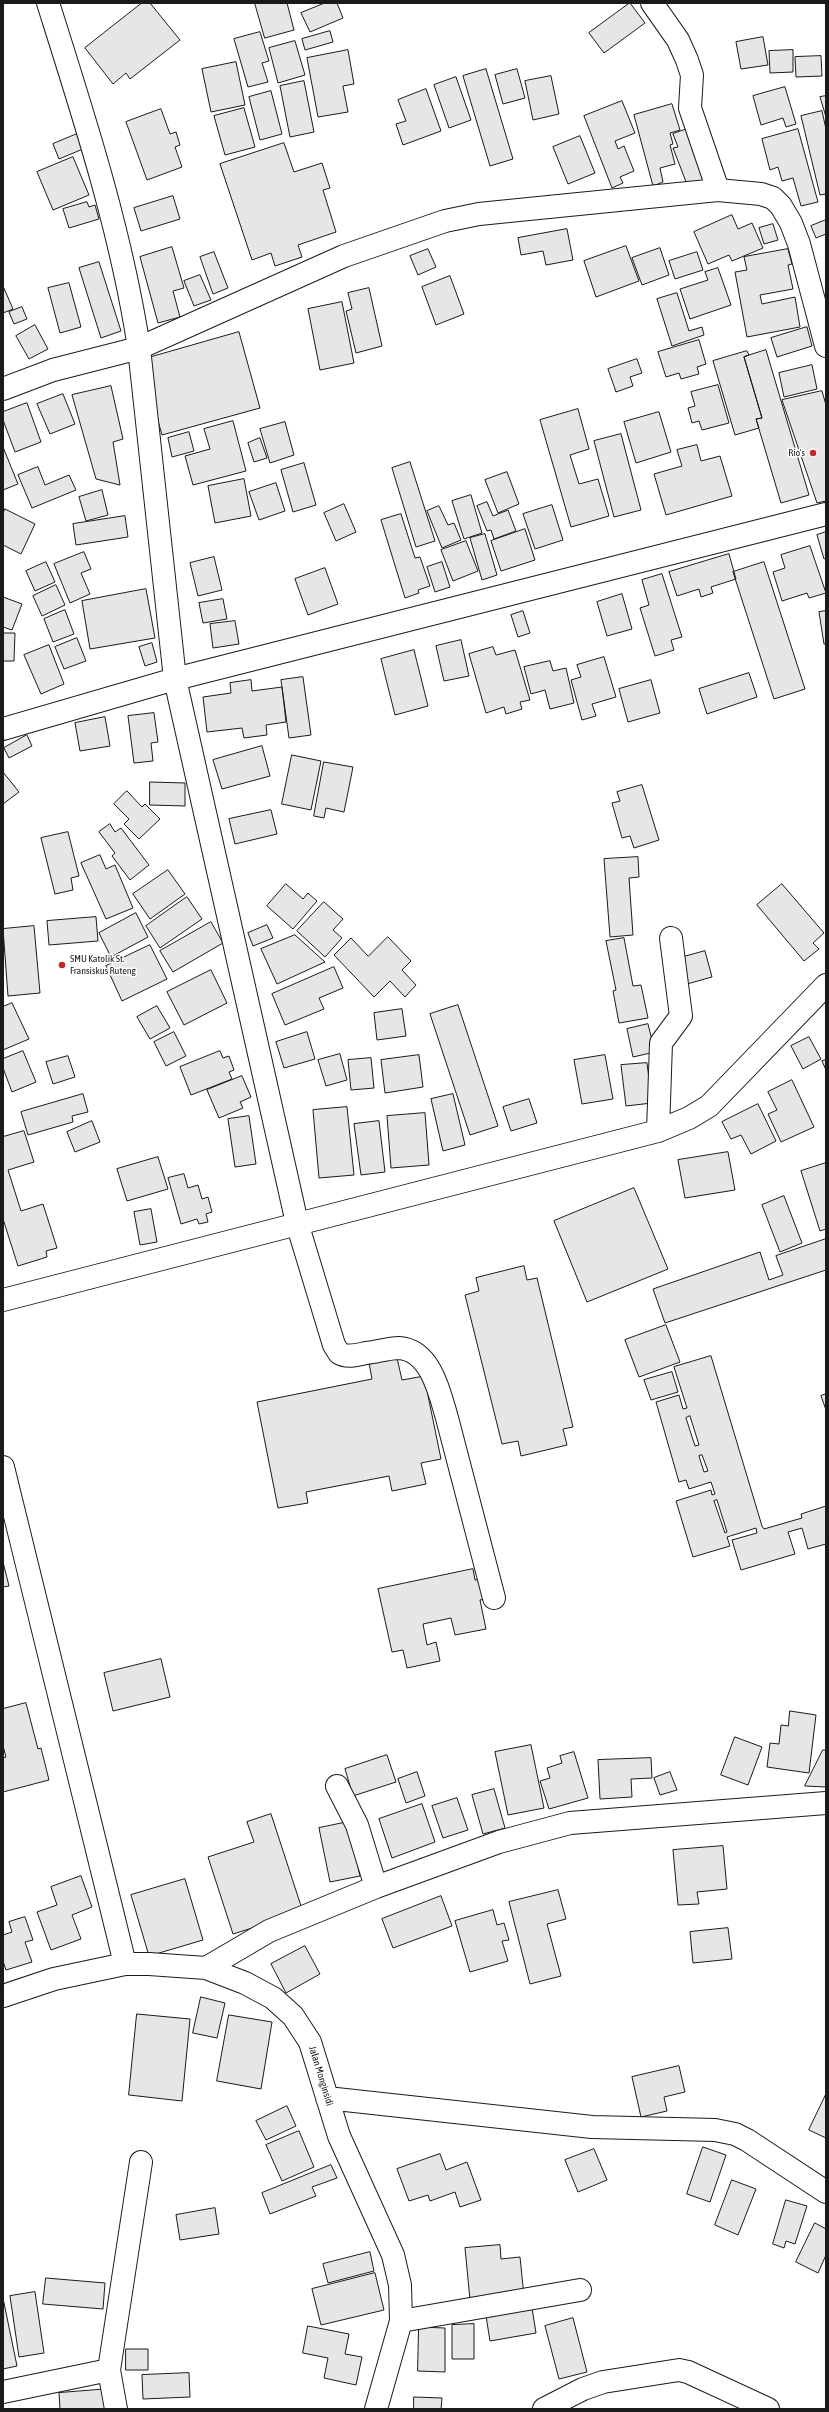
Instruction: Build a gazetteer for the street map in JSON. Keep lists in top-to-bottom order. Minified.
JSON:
{"streets":{"street":["Jalan Monginsidi"]},"places":["Rio's","SMU Katolik St. Fransiskus Ruteng"]}
